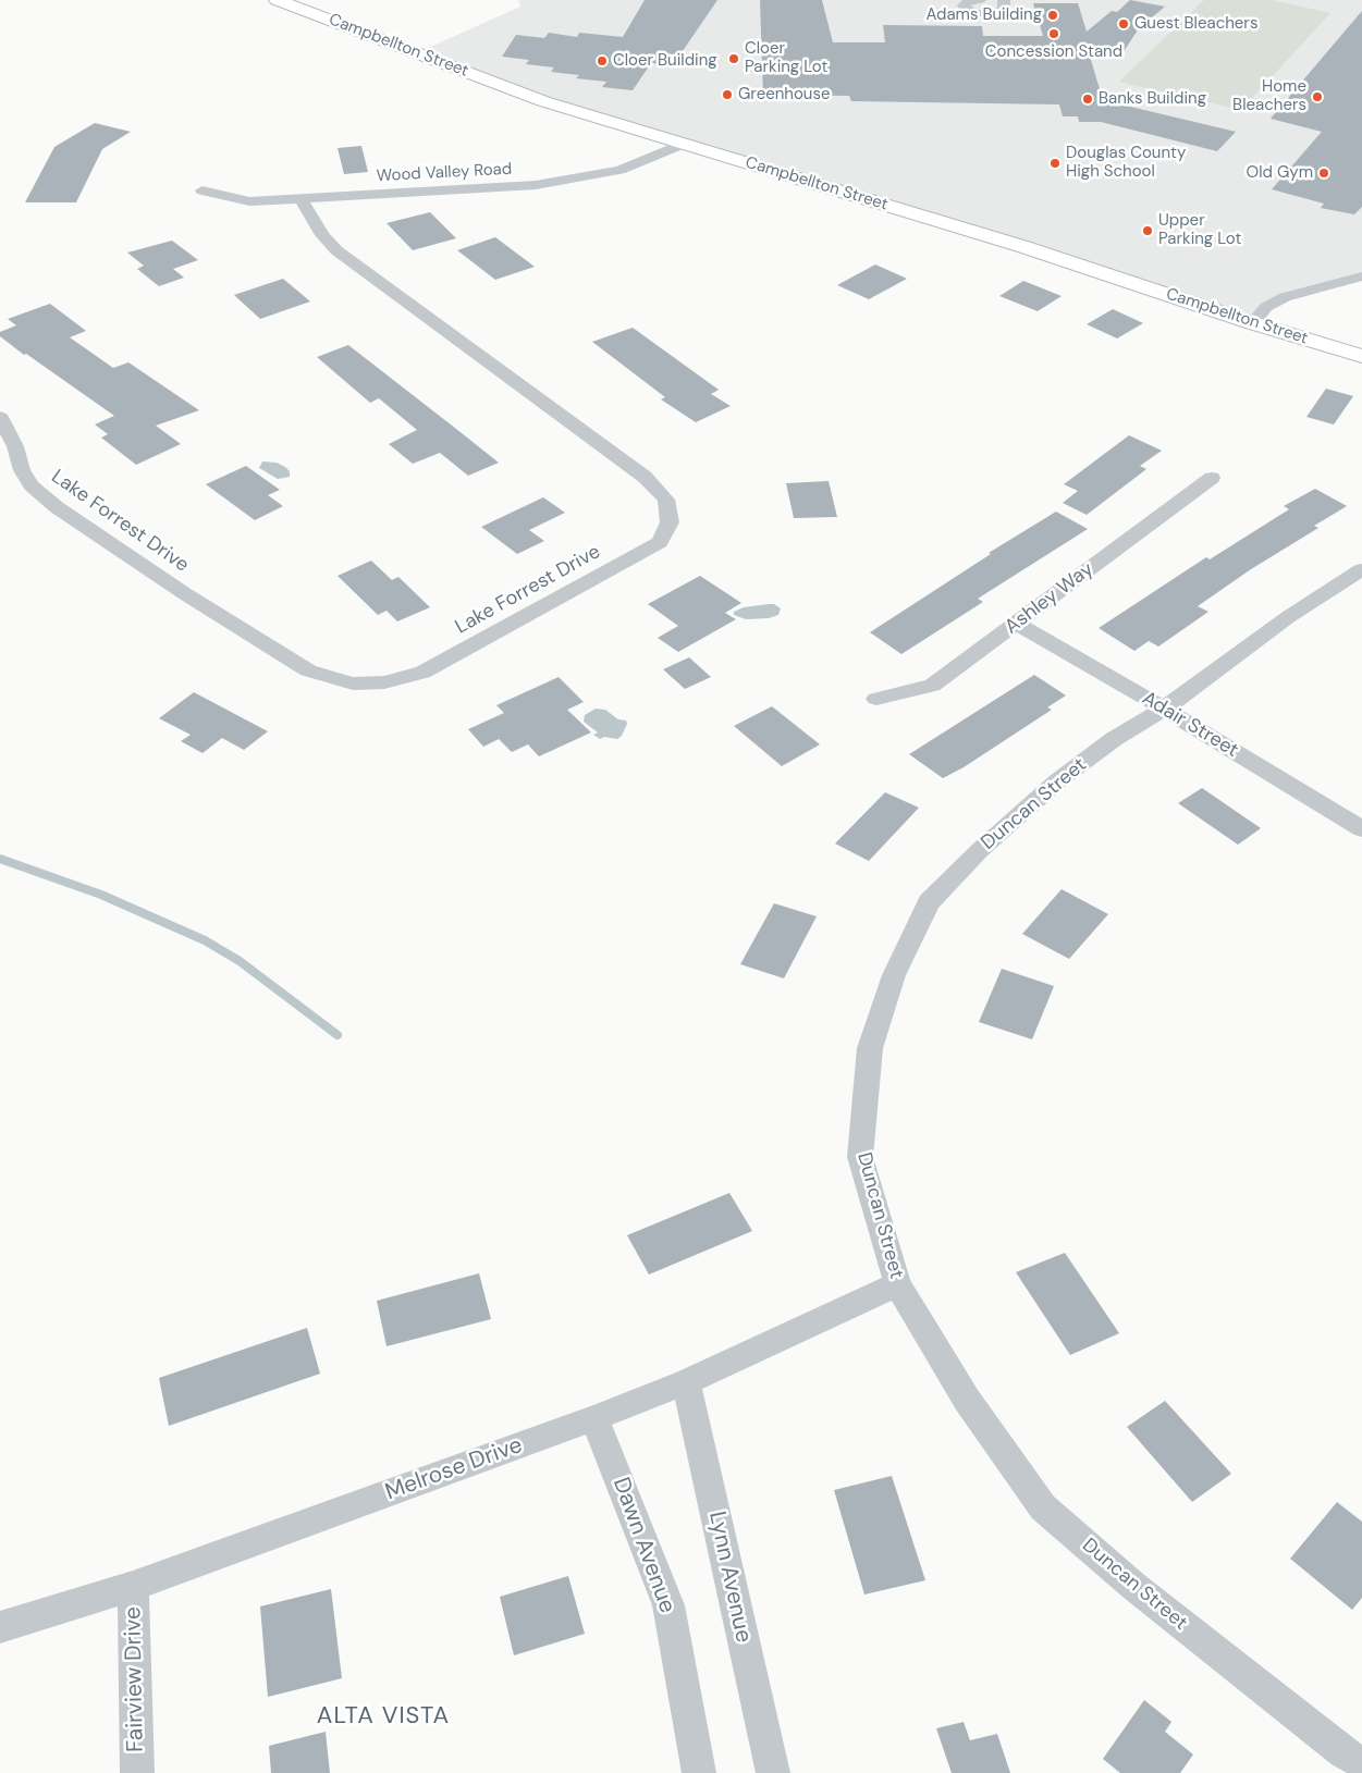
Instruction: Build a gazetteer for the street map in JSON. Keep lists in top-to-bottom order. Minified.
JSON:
{"streets":{"main road":["Campbellton Street"],"street":["Wood Valley Road","Lake Forrest Drive","Ashley Way","Adair Street","Duncan Street","Melrose Drive","Dawn Avenue","Lynn Avenue","Fairview Drive"]},"crossings":[["Campbellton Street","Wood Valley Road"],["Wood Valley Road","Lake Forrest Drive"],["Ashley Way","Adair Street"],["Adair Street","Duncan Street"],["Duncan Street","Melrose Drive"],["Melrose Drive","Dawn Avenue"],["Melrose Drive","Lynn Avenue"],["Melrose Drive","Fairview Drive"]],"districts":["ALTA VISTA"],"places":["Adams Building","Guest Bleachers","Concession Stand","Cloer Parking Lot","Cloer Building","Greenhouse","Home Bleachers","Banks Building","Douglas County High School","Old Gym","Upper Parking Lot"]}
